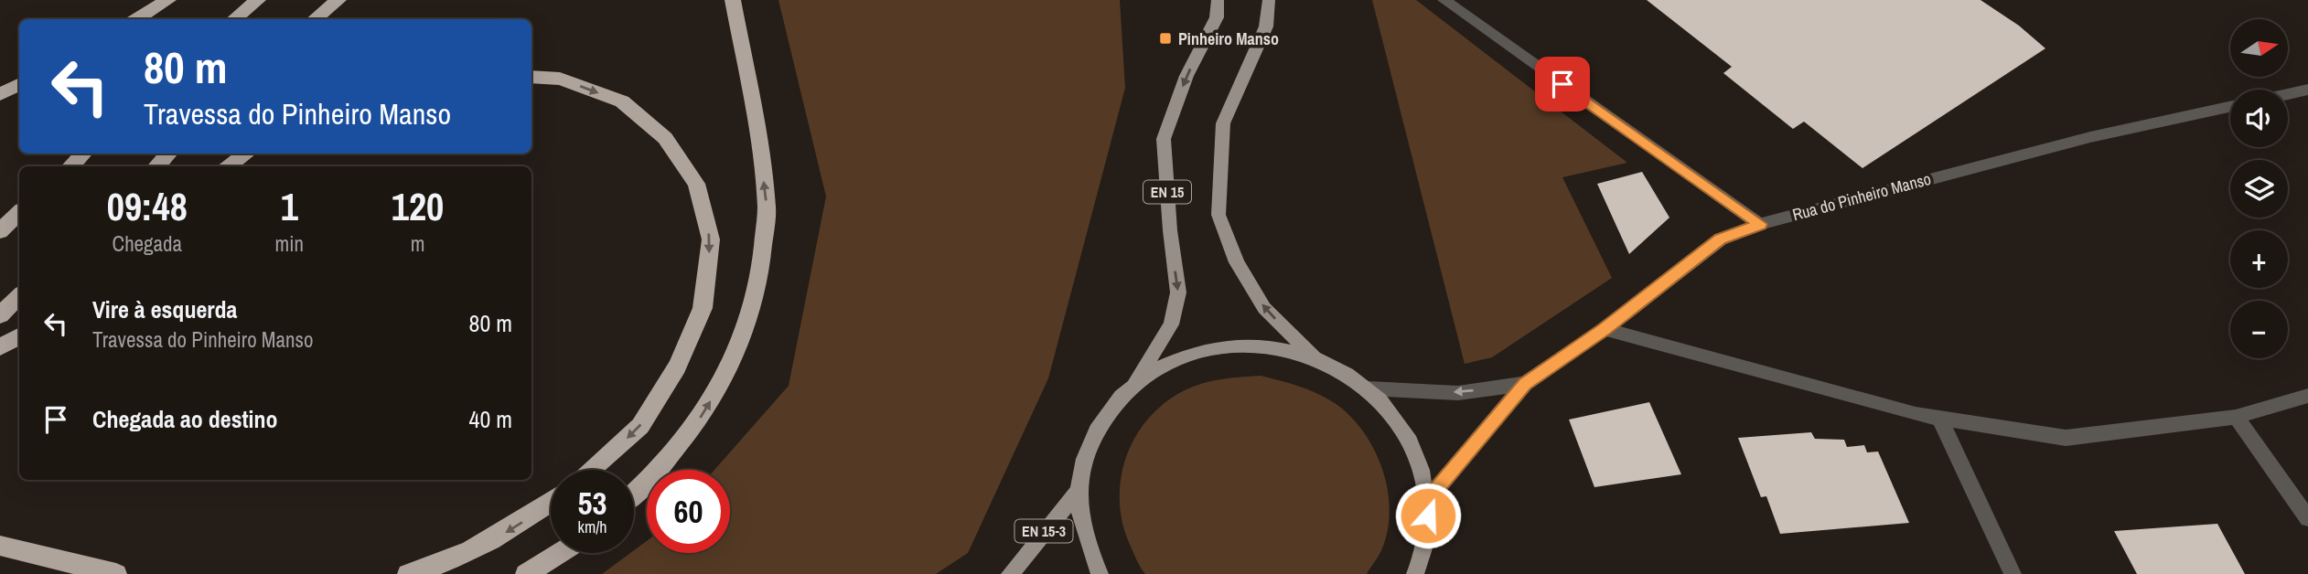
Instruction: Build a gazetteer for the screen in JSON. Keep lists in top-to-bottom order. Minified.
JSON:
{"streets":{"main road":["EN 15","EN 15-3"],"street":["Rua do Pinheiro Manso"]},"crossings":[["EN 15","Rua do Pinheiro Manso"],["EN 15","EN 15-3"]],"places":{"transit":["Pinheiro Manso"]},"north":"right","page":{"map_buttons":["+","−"],"turn":["80 m","Travessa do Pinheiro Manso"],"eta":["09:48","Chegada","1","min","120","m"],"list":[{"name":"Vire à esquerda","note":"Travessa do Pinheiro Manso","value":"80 m"},{"name":"Chegada ao destino","value":"40 m"}],"speed":"53 km/h","limit":"60"}}
